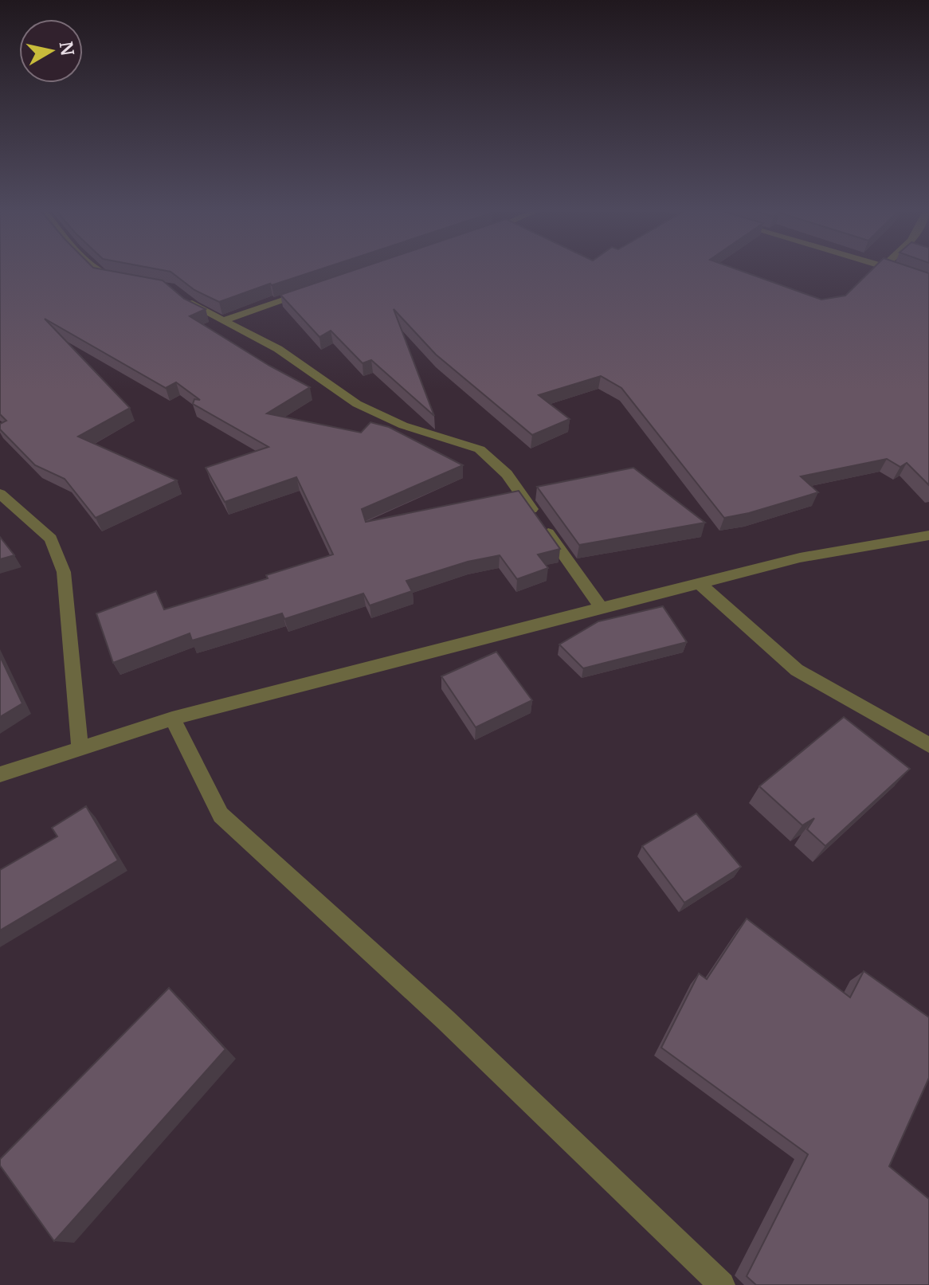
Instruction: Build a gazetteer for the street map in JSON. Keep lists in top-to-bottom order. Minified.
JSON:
{"north":"right"}
